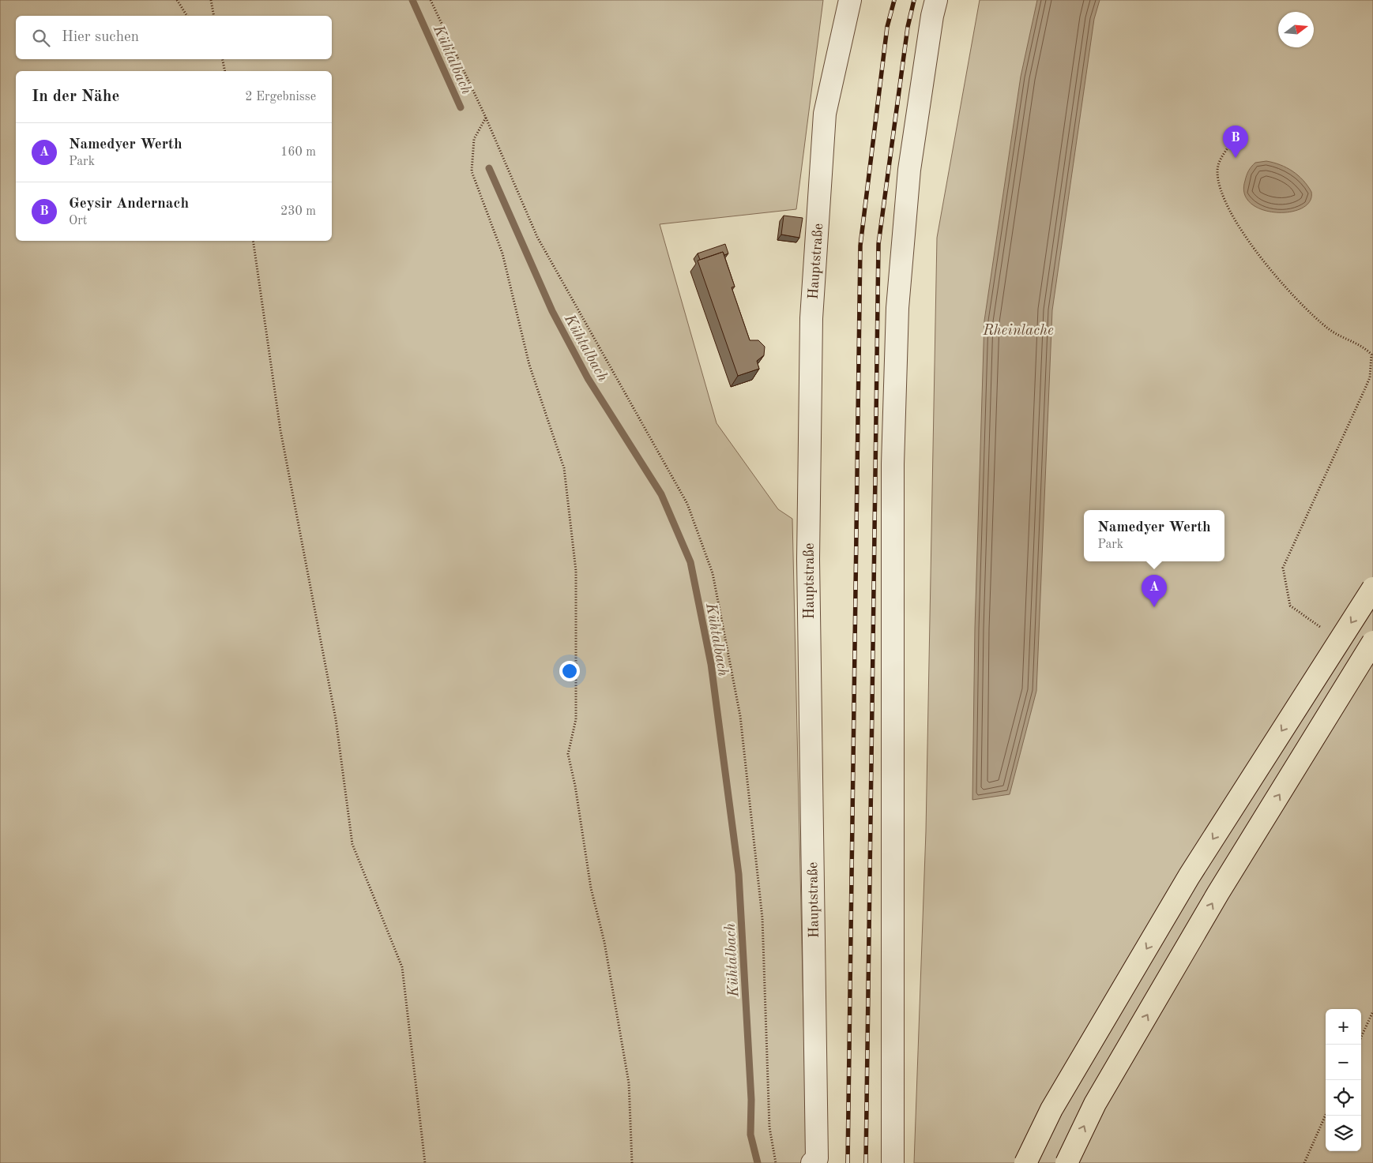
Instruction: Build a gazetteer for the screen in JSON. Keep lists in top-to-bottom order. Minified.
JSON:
{"streets":{"street":["Hauptstraße"]},"water":["Kühtalbach","Rheinlache"],"north":"right","page":{"search":"Hier suchen","heading":["In der Nähe","2 Ergebnisse"],"list":[{"mark":"A","name":"Namedyer Werth","note":"Park","value":"160 m"},{"mark":"B","name":"Geysir Andernach","note":"Ort","value":"230 m"}],"pins":["B","A"],"popup":["Namedyer Werth","Park"],"map_buttons":["+","−"]}}
